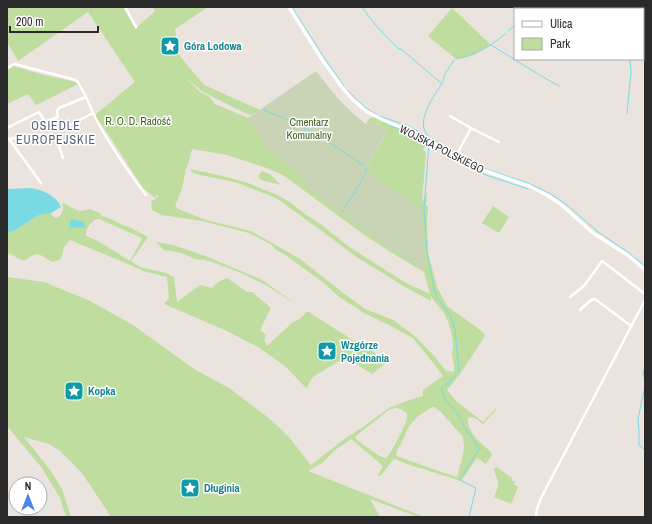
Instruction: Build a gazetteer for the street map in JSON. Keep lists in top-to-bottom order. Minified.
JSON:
{"streets":{"street":["WOJSKA POLSKIEGO"]},"districts":["OSIEDLE EUROPEJSKIE"],"parks":["R. O. D. Radość","Cmentarz Komunalny"],"places":{"place":["Góra Lodowa","Wzgórze Pojednania","Kopka","Długinia"]},"legend":["Ulica","Park"],"scale_bar":"200 m","north":"top"}
